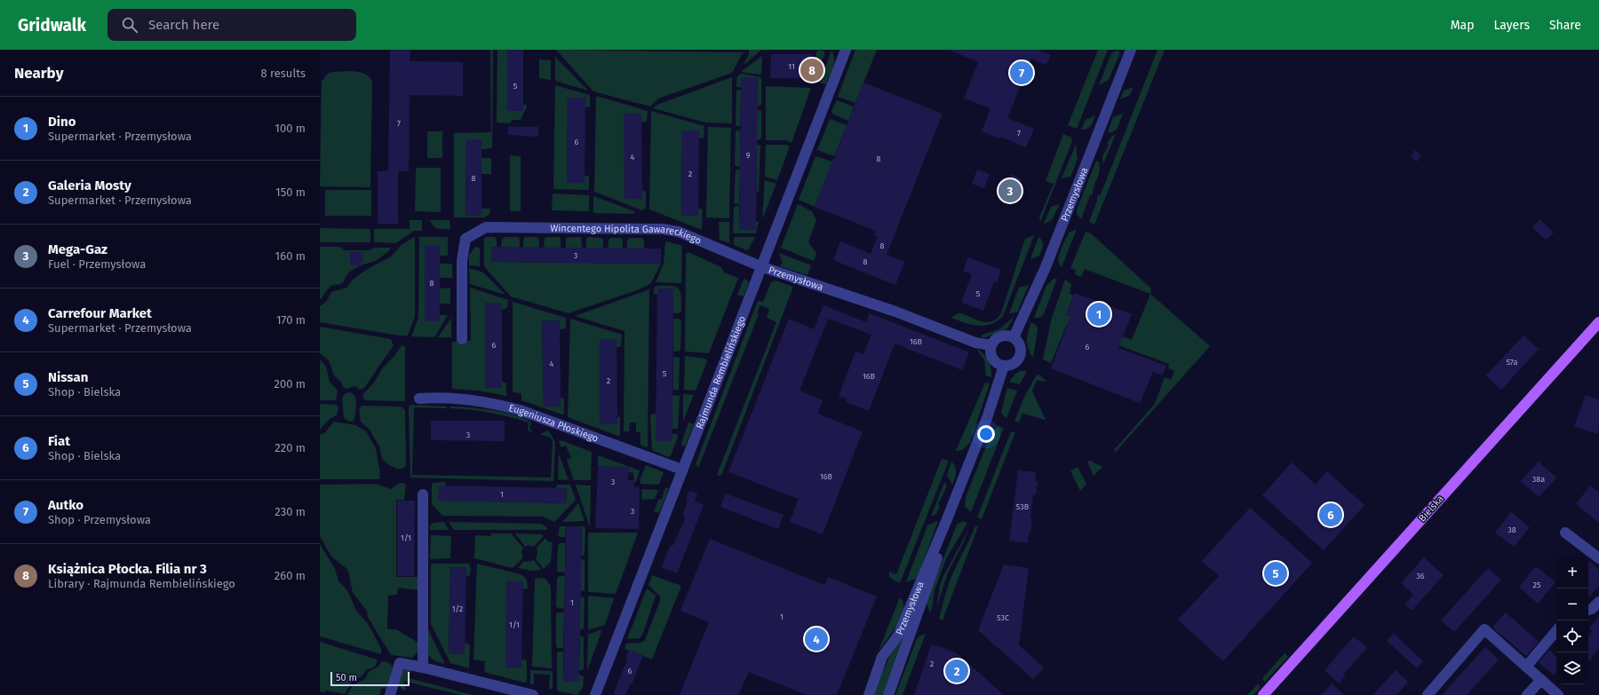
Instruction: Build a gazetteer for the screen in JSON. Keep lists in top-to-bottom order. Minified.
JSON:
{"streets":{"main road":["Bielska"],"street":["Przemysłowa","Wincentego Hipolita Gawareckiego","Rajmunda Rembielińskiego","Eugeniusza Płoskiego"]},"crossings":[["Przemysłowa","Wincentego Hipolita Gawareckiego"],["Przemysłowa","Rajmunda Rembielińskiego"],["Wincentego Hipolita Gawareckiego","Rajmunda Rembielińskiego"],["Rajmunda Rembielińskiego","Eugeniusza Płoskiego"]],"house_numbers":["11","5","7","7","6","9","4","8","2","8","8","3","8","8","5","16B","6","6","57a","4","5","16B","2","3","16B","38a","3","1","53B","3","38","1/1","36","25","1","1/2","1","53C","1/1","2","6"],"scale_bar":"50 m","page":{"header":"Gridwalk","search":"Search here","nav":["Map","Layers","Share"],"heading":["Nearby","8 results"],"pins":["8","7","3","1","6","5","4","2"],"list":[{"mark":"1","name":"Dino","note":"Supermarket · Przemysłowa","value":"100 m"},{"mark":"2","name":"Galeria Mosty","note":"Supermarket · Przemysłowa","value":"150 m"},{"mark":"3","name":"Mega-Gaz","note":"Fuel · Przemysłowa","value":"160 m"},{"mark":"4","name":"Carrefour Market","note":"Supermarket · Przemysłowa","value":"170 m"},{"mark":"5","name":"Nissan","note":"Shop · Bielska","value":"200 m"},{"mark":"6","name":"Fiat","note":"Shop · Bielska","value":"220 m"},{"mark":"7","name":"Autko","note":"Shop · Przemysłowa","value":"230 m"},{"mark":"8","name":"Książnica Płocka. Filia nr 3","note":"Library · Rajmunda Rembielińskiego","value":"260 m"}],"map_buttons":["+","−"],"scale":"50 m"}}
